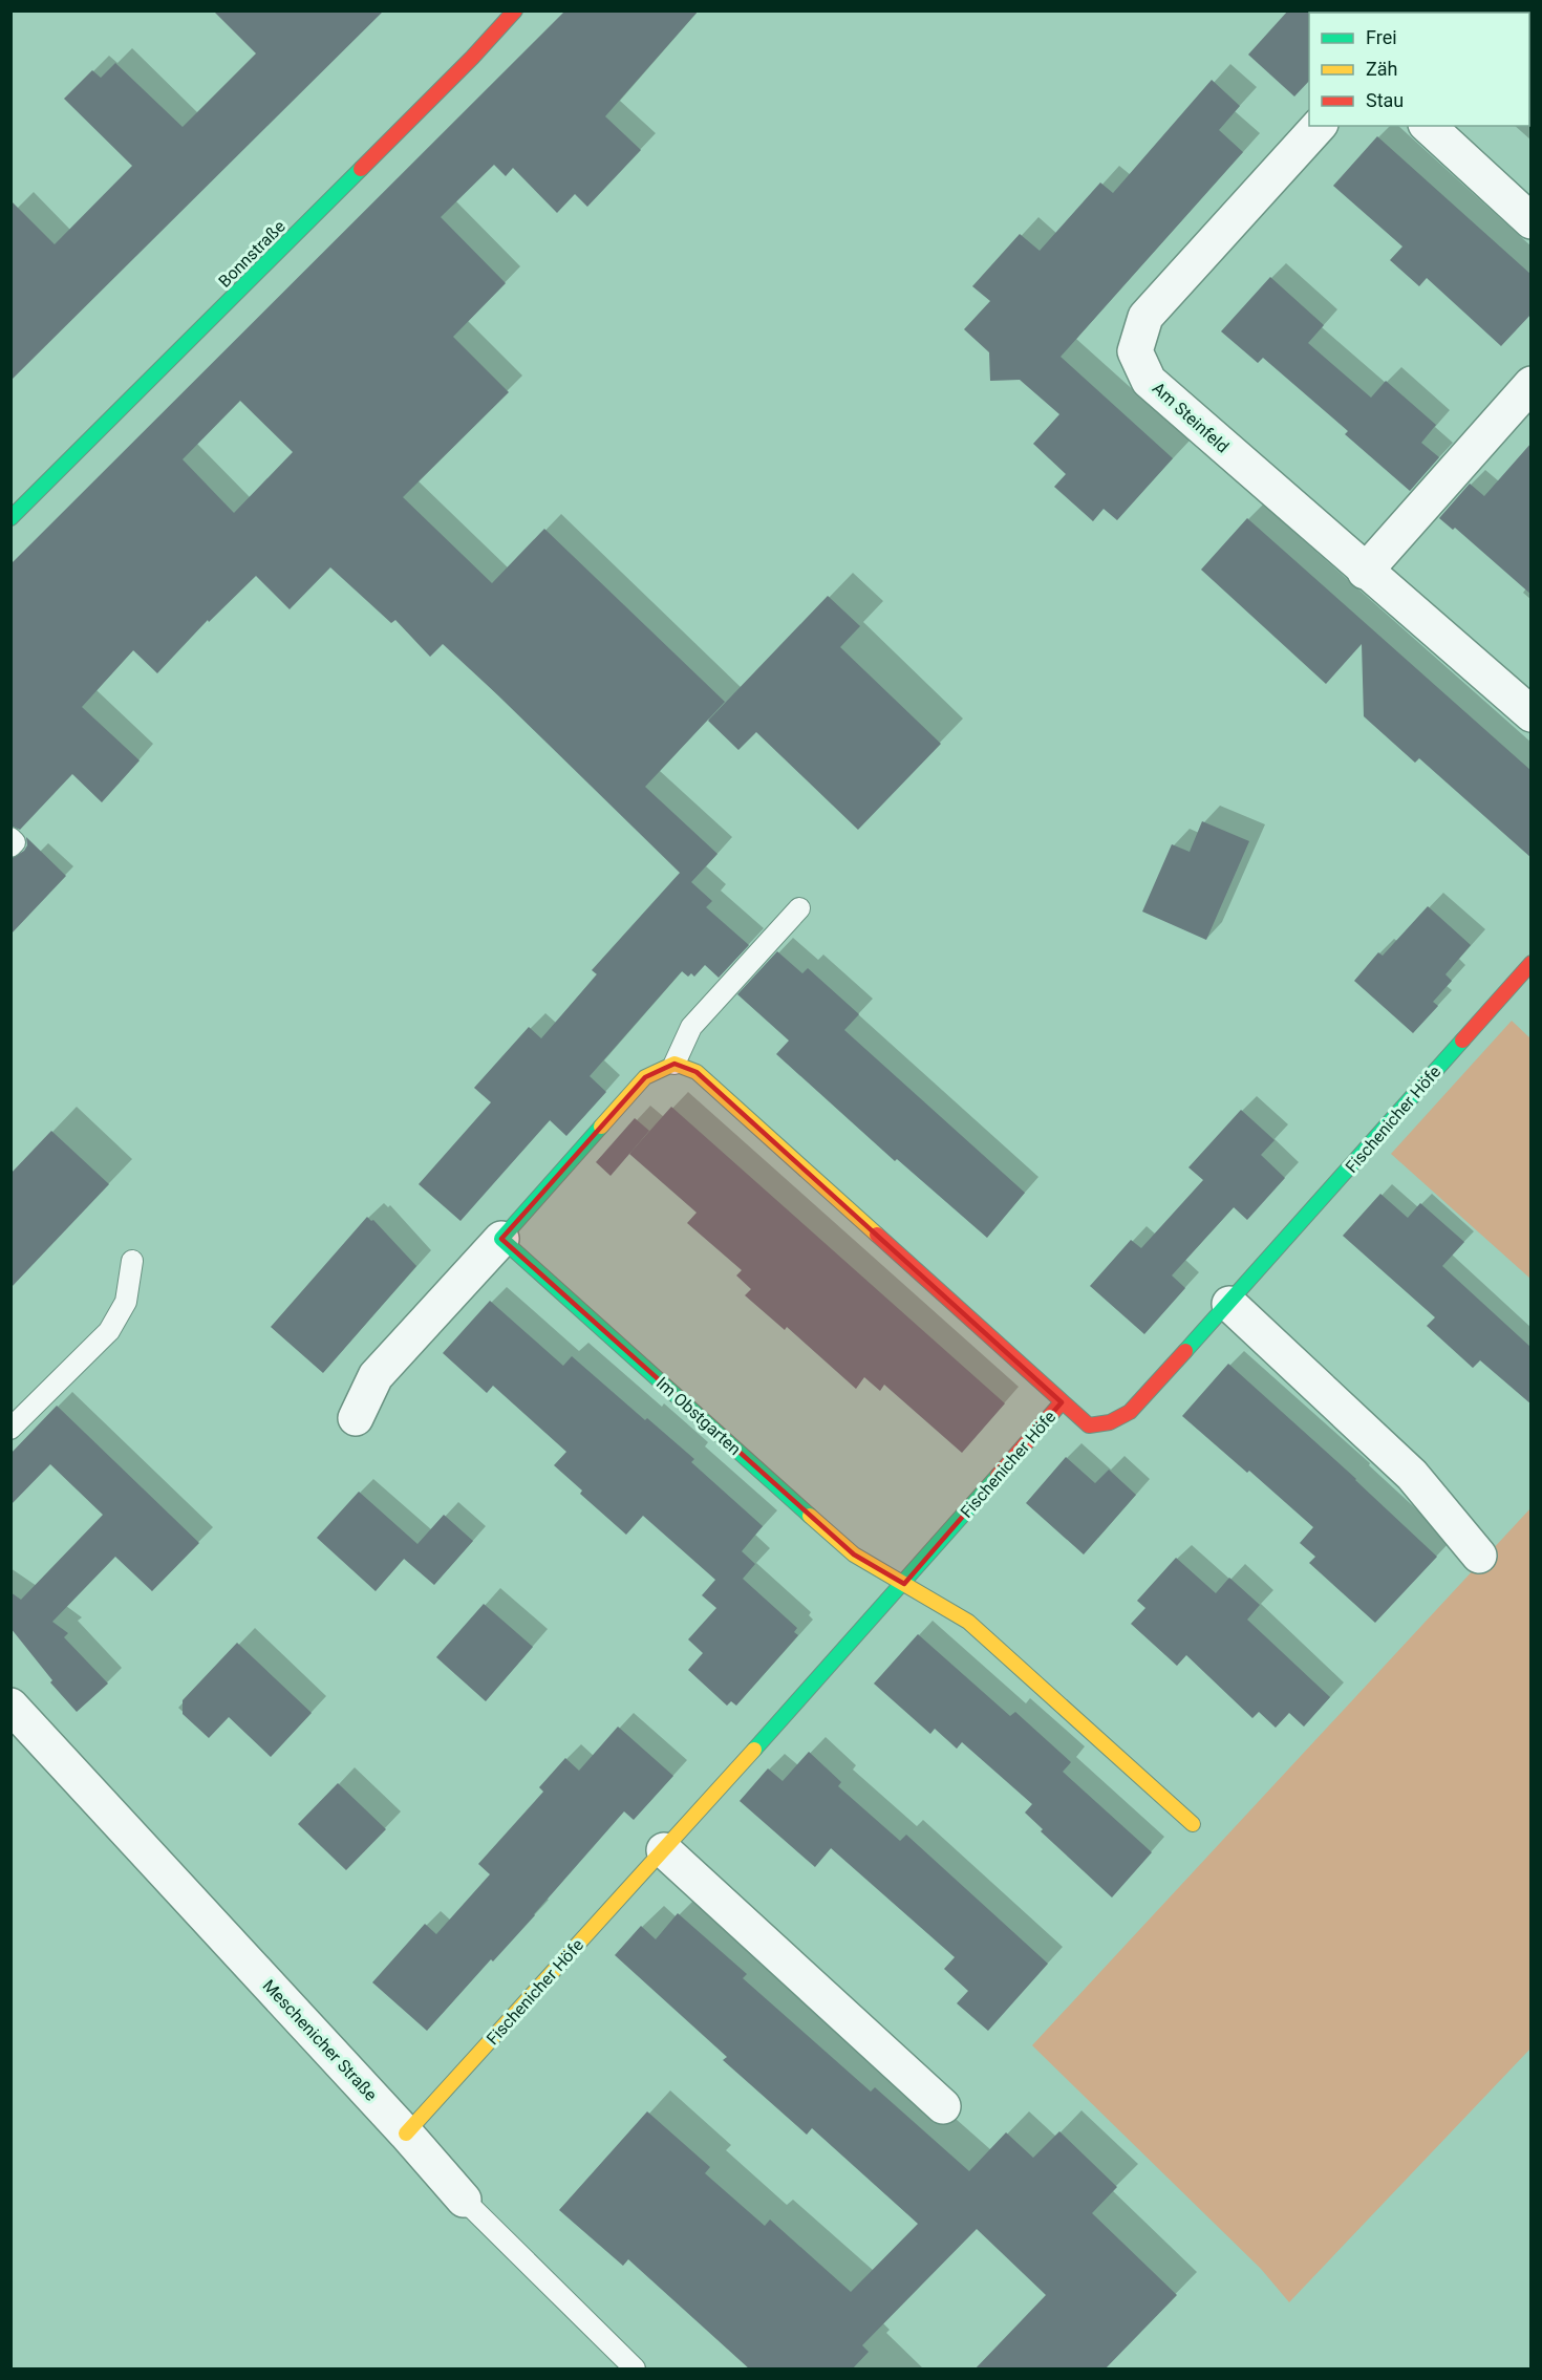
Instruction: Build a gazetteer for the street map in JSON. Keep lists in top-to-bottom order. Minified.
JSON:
{"streets":{"street":["Bonnstraße","Am Steinfeld","Fischenicher Höfe","Im Obstgarten","Meschenicher Straße"]},"crossings":[["Fischenicher Höfe","Im Obstgarten"],["Fischenicher Höfe","Meschenicher Straße"]],"legend":["Frei","Zäh","Stau"]}
